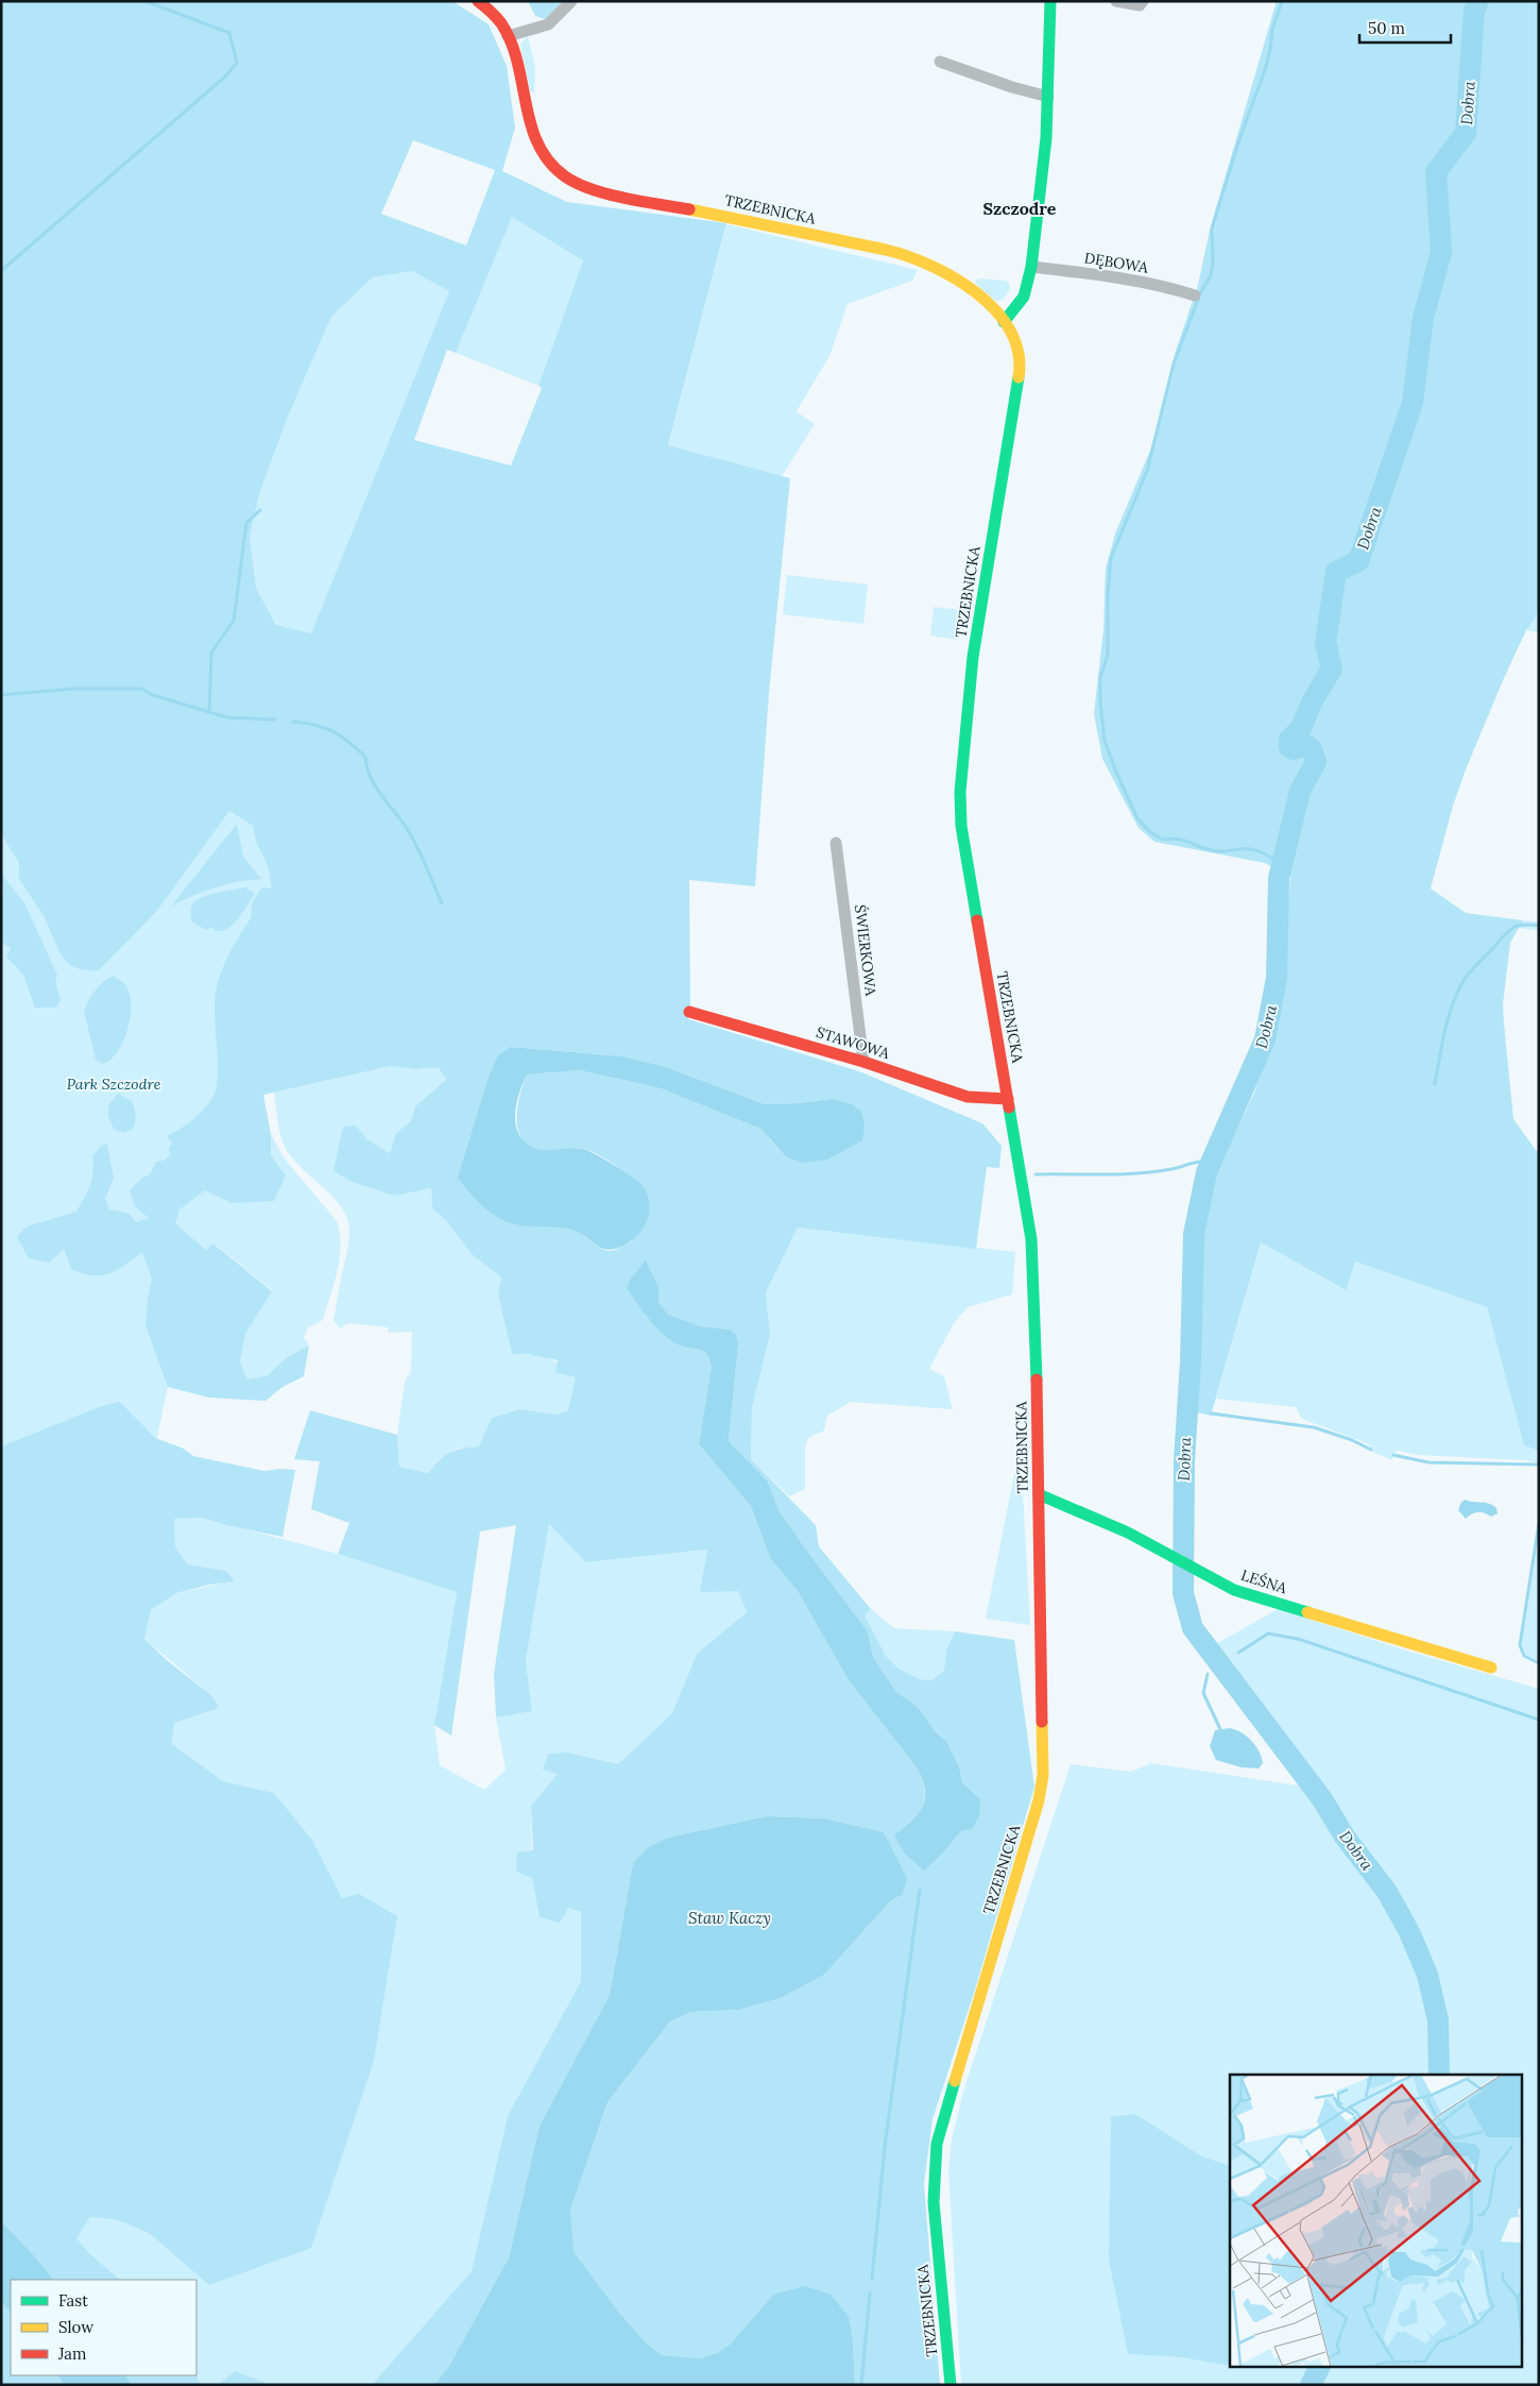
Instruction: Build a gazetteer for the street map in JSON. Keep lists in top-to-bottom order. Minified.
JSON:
{"streets":{"street":["TRZEBNICKA","DĘBOWA","ŚWIERKOWA","STAWOWA","LEŚNA"]},"crossings":[["TRZEBNICKA","STAWOWA"],["TRZEBNICKA","LEŚNA"],["ŚWIERKOWA","STAWOWA"]],"districts":["Szczodre"],"water":["Dobra","Staw Kaczy"],"parks":["Park Szczodre"],"legend":["Fast","Slow","Jam"],"scale_bar":"50 m"}
